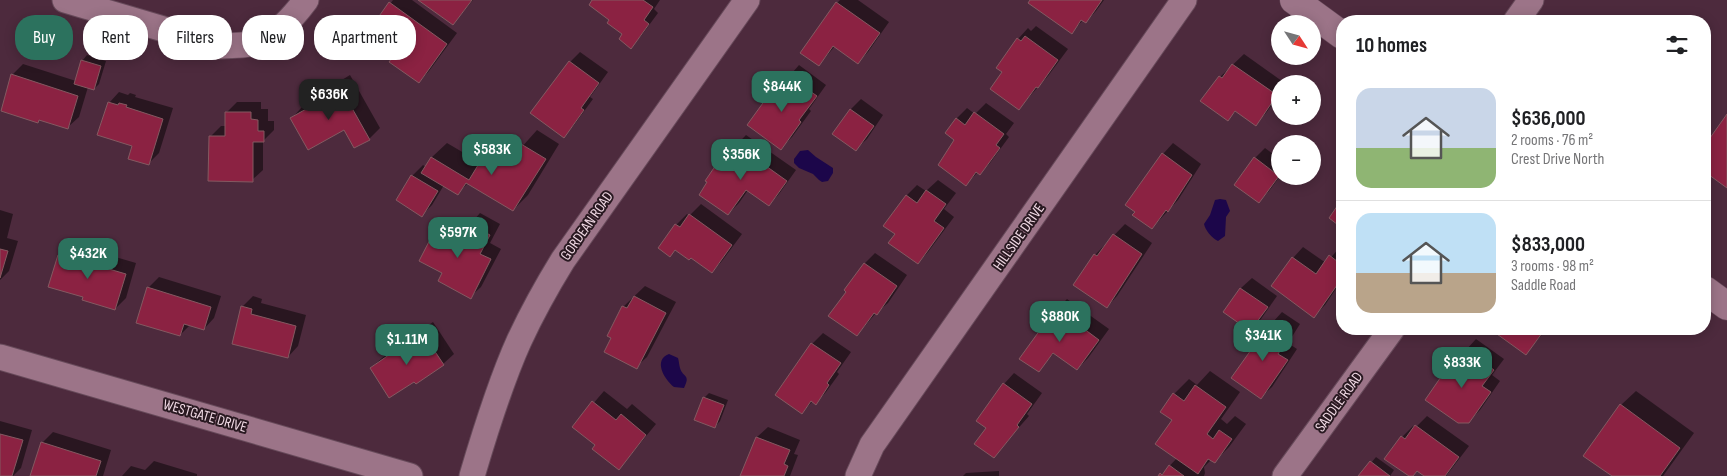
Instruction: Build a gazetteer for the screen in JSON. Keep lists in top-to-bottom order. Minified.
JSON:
{"streets":{"street":["GORDEAN ROAD","HILLSIDE DRIVE","SADDLE ROAD","WESTGATE DRIVE"]},"north":"bottom right","page":{"map_buttons":["+","−"],"chip":["Buy","Rent","Filters","New","Apartment"],"heading":"10 homes","price":["$844K","$636K","$583K","$356K","$597K","$432K","$880K","$341K","$1.11M","$833K"],"list":[{"name":"$636,000","note":"2 rooms · 76 m² · Crest Drive North"},{"name":"$833,000","note":"3 rooms · 98 m² · Saddle Road"}]}}
